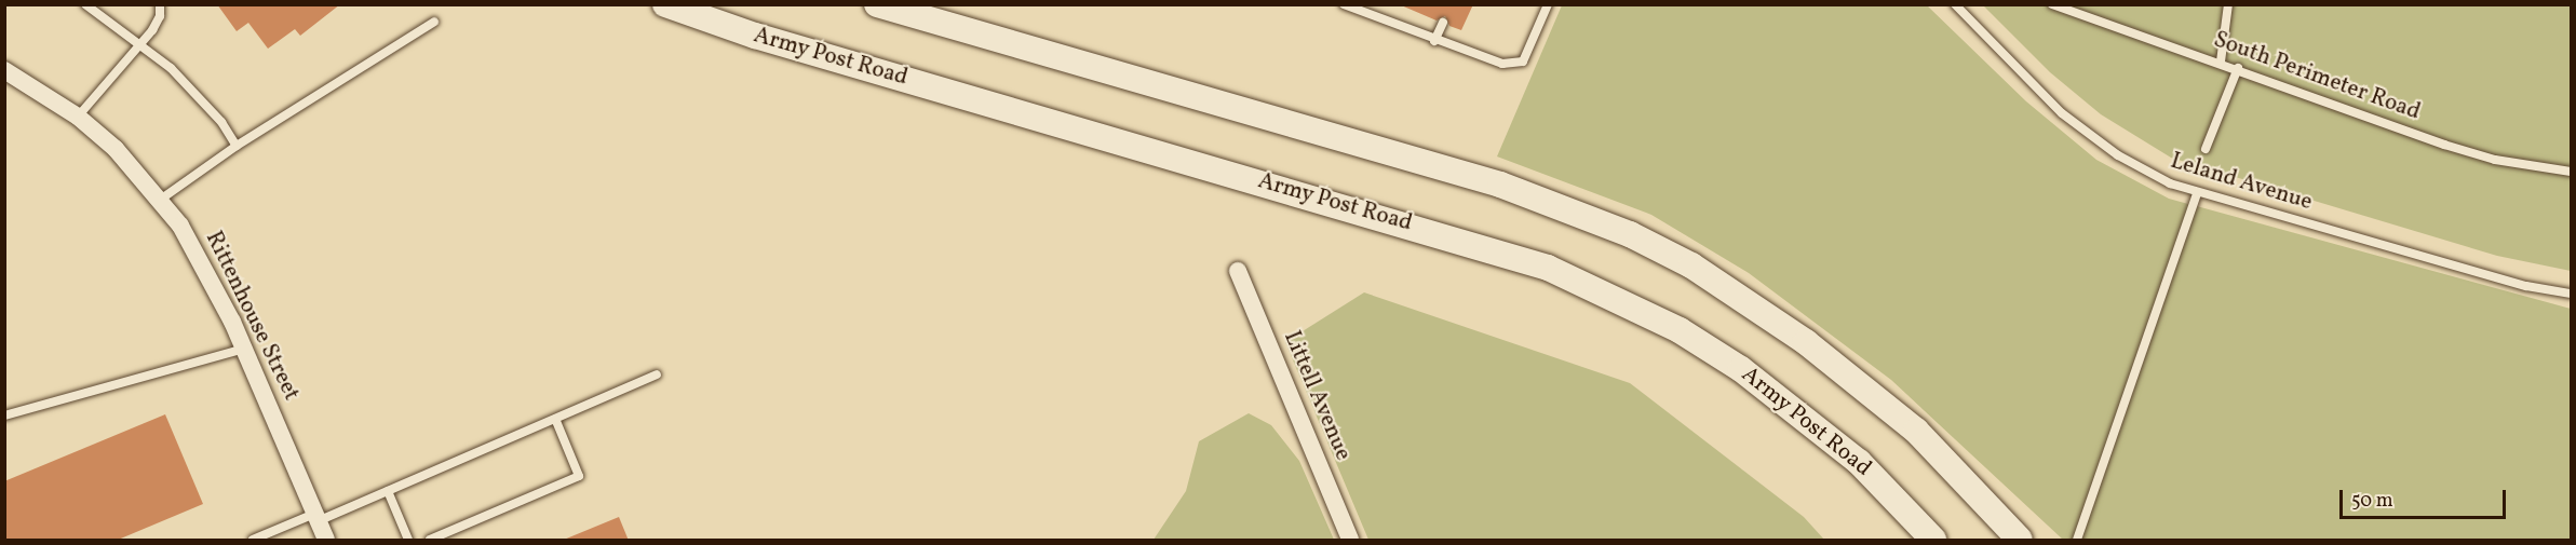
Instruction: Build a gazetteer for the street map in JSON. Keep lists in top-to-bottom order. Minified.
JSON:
{"streets":{"main road":["Army Post Road"],"street":["Rittenhouse Street","Littell Avenue"],"lane":["South Perimeter Road","Leland Avenue"]},"scale_bar":"50 m"}
